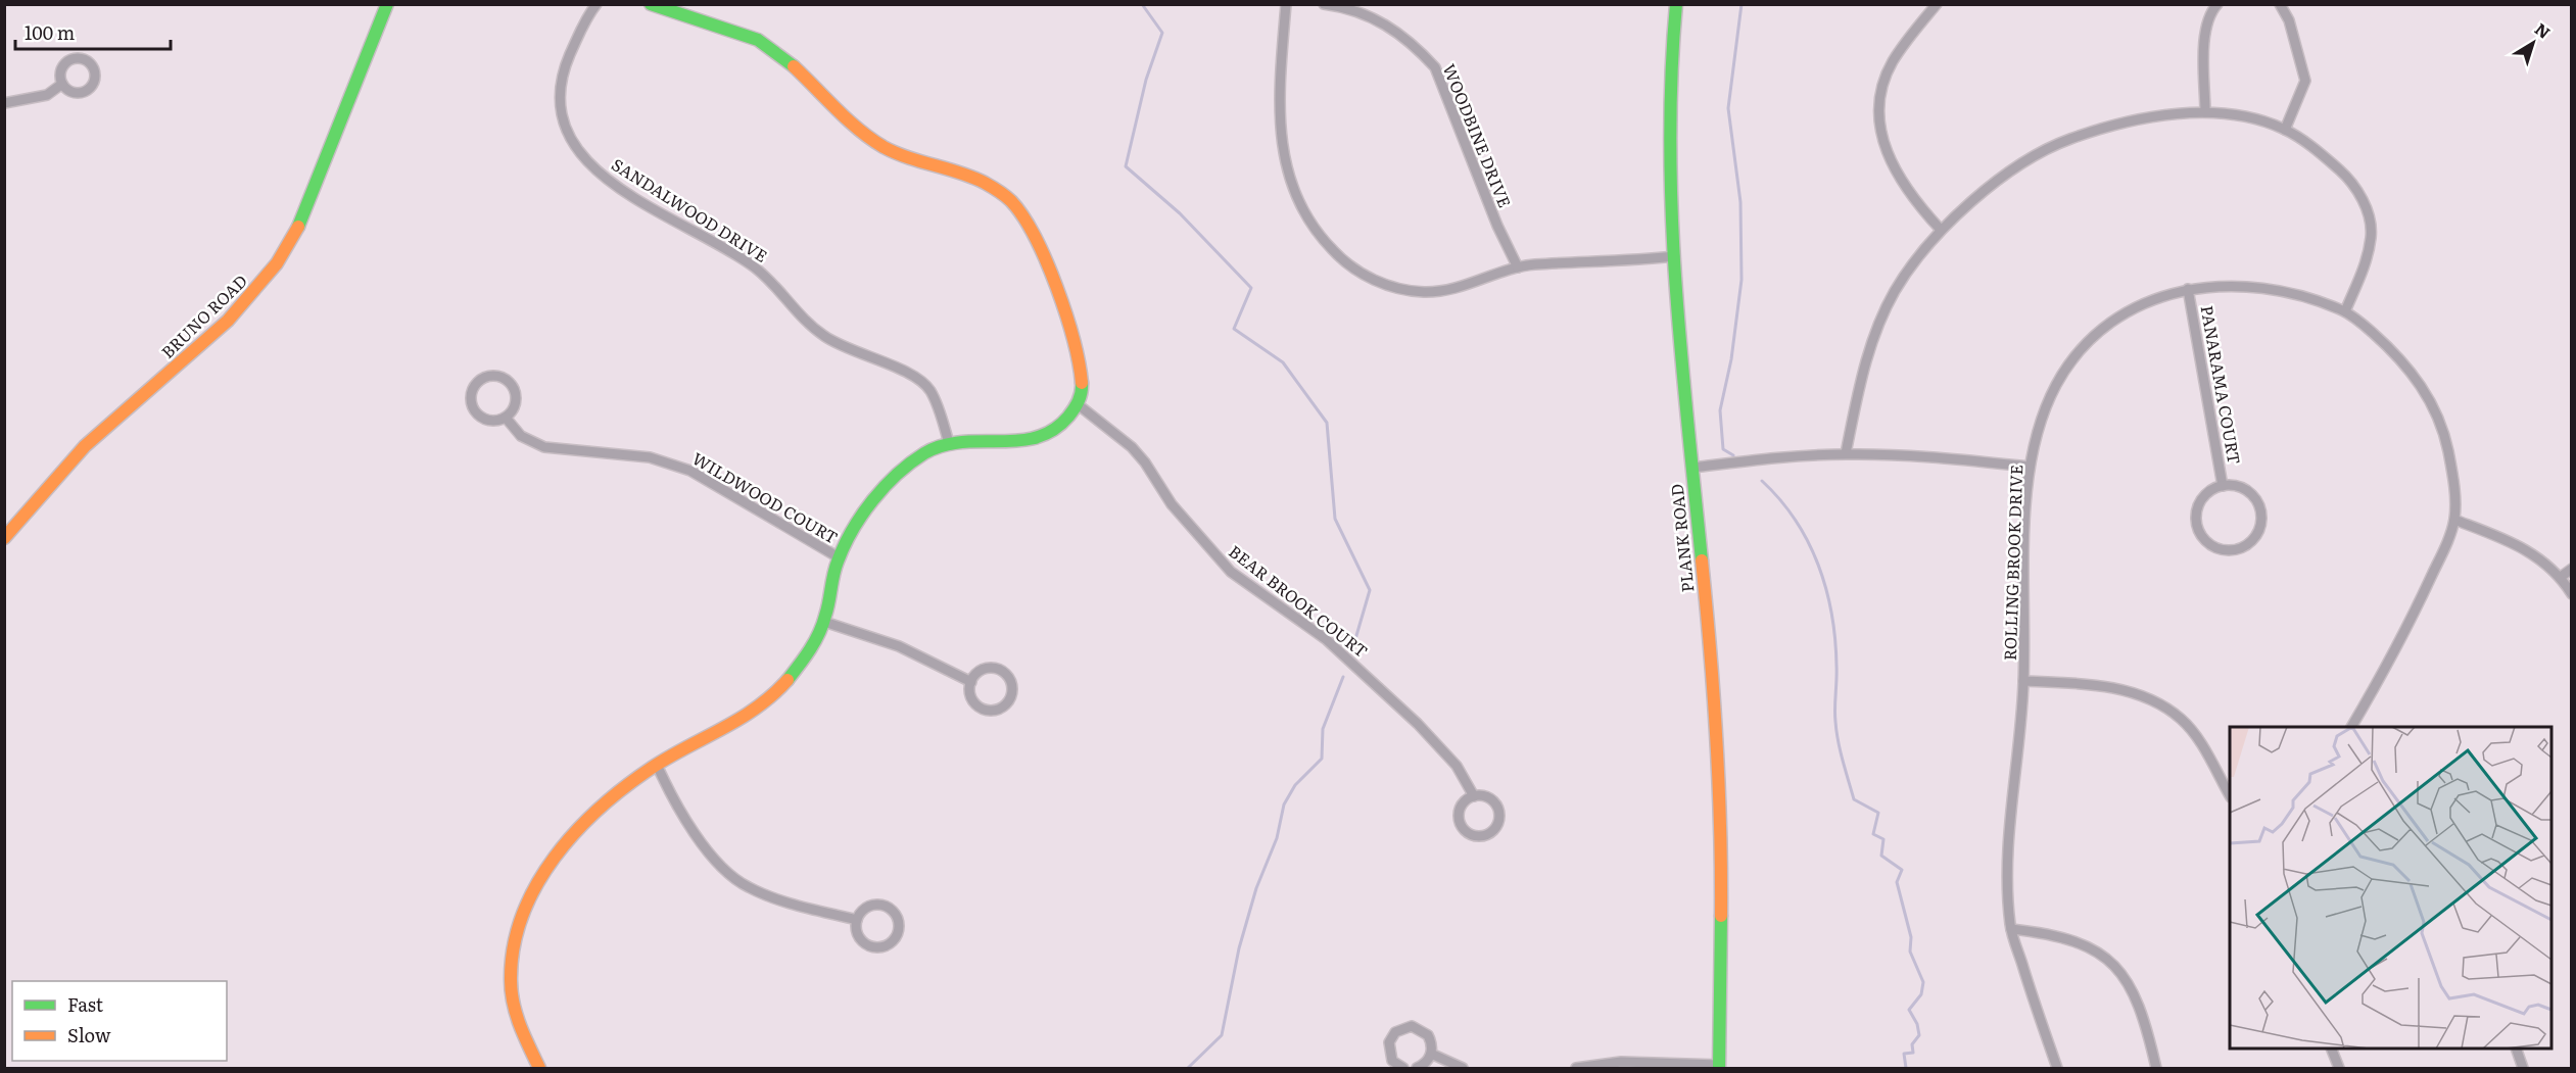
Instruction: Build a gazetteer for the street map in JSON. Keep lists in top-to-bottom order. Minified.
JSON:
{"streets":{"street":["WOODBINE DRIVE","SANDALWOOD DRIVE","BRUNO ROAD","PANARAMA COURT","WILDWOOD COURT","PLANK ROAD","ROLLING BROOK DRIVE","BEAR BROOK COURT"]},"crossings":[["PANARAMA COURT","ROLLING BROOK DRIVE"]],"legend":["Fast","Slow"],"scale_bar":"100 m","north":"top right"}
